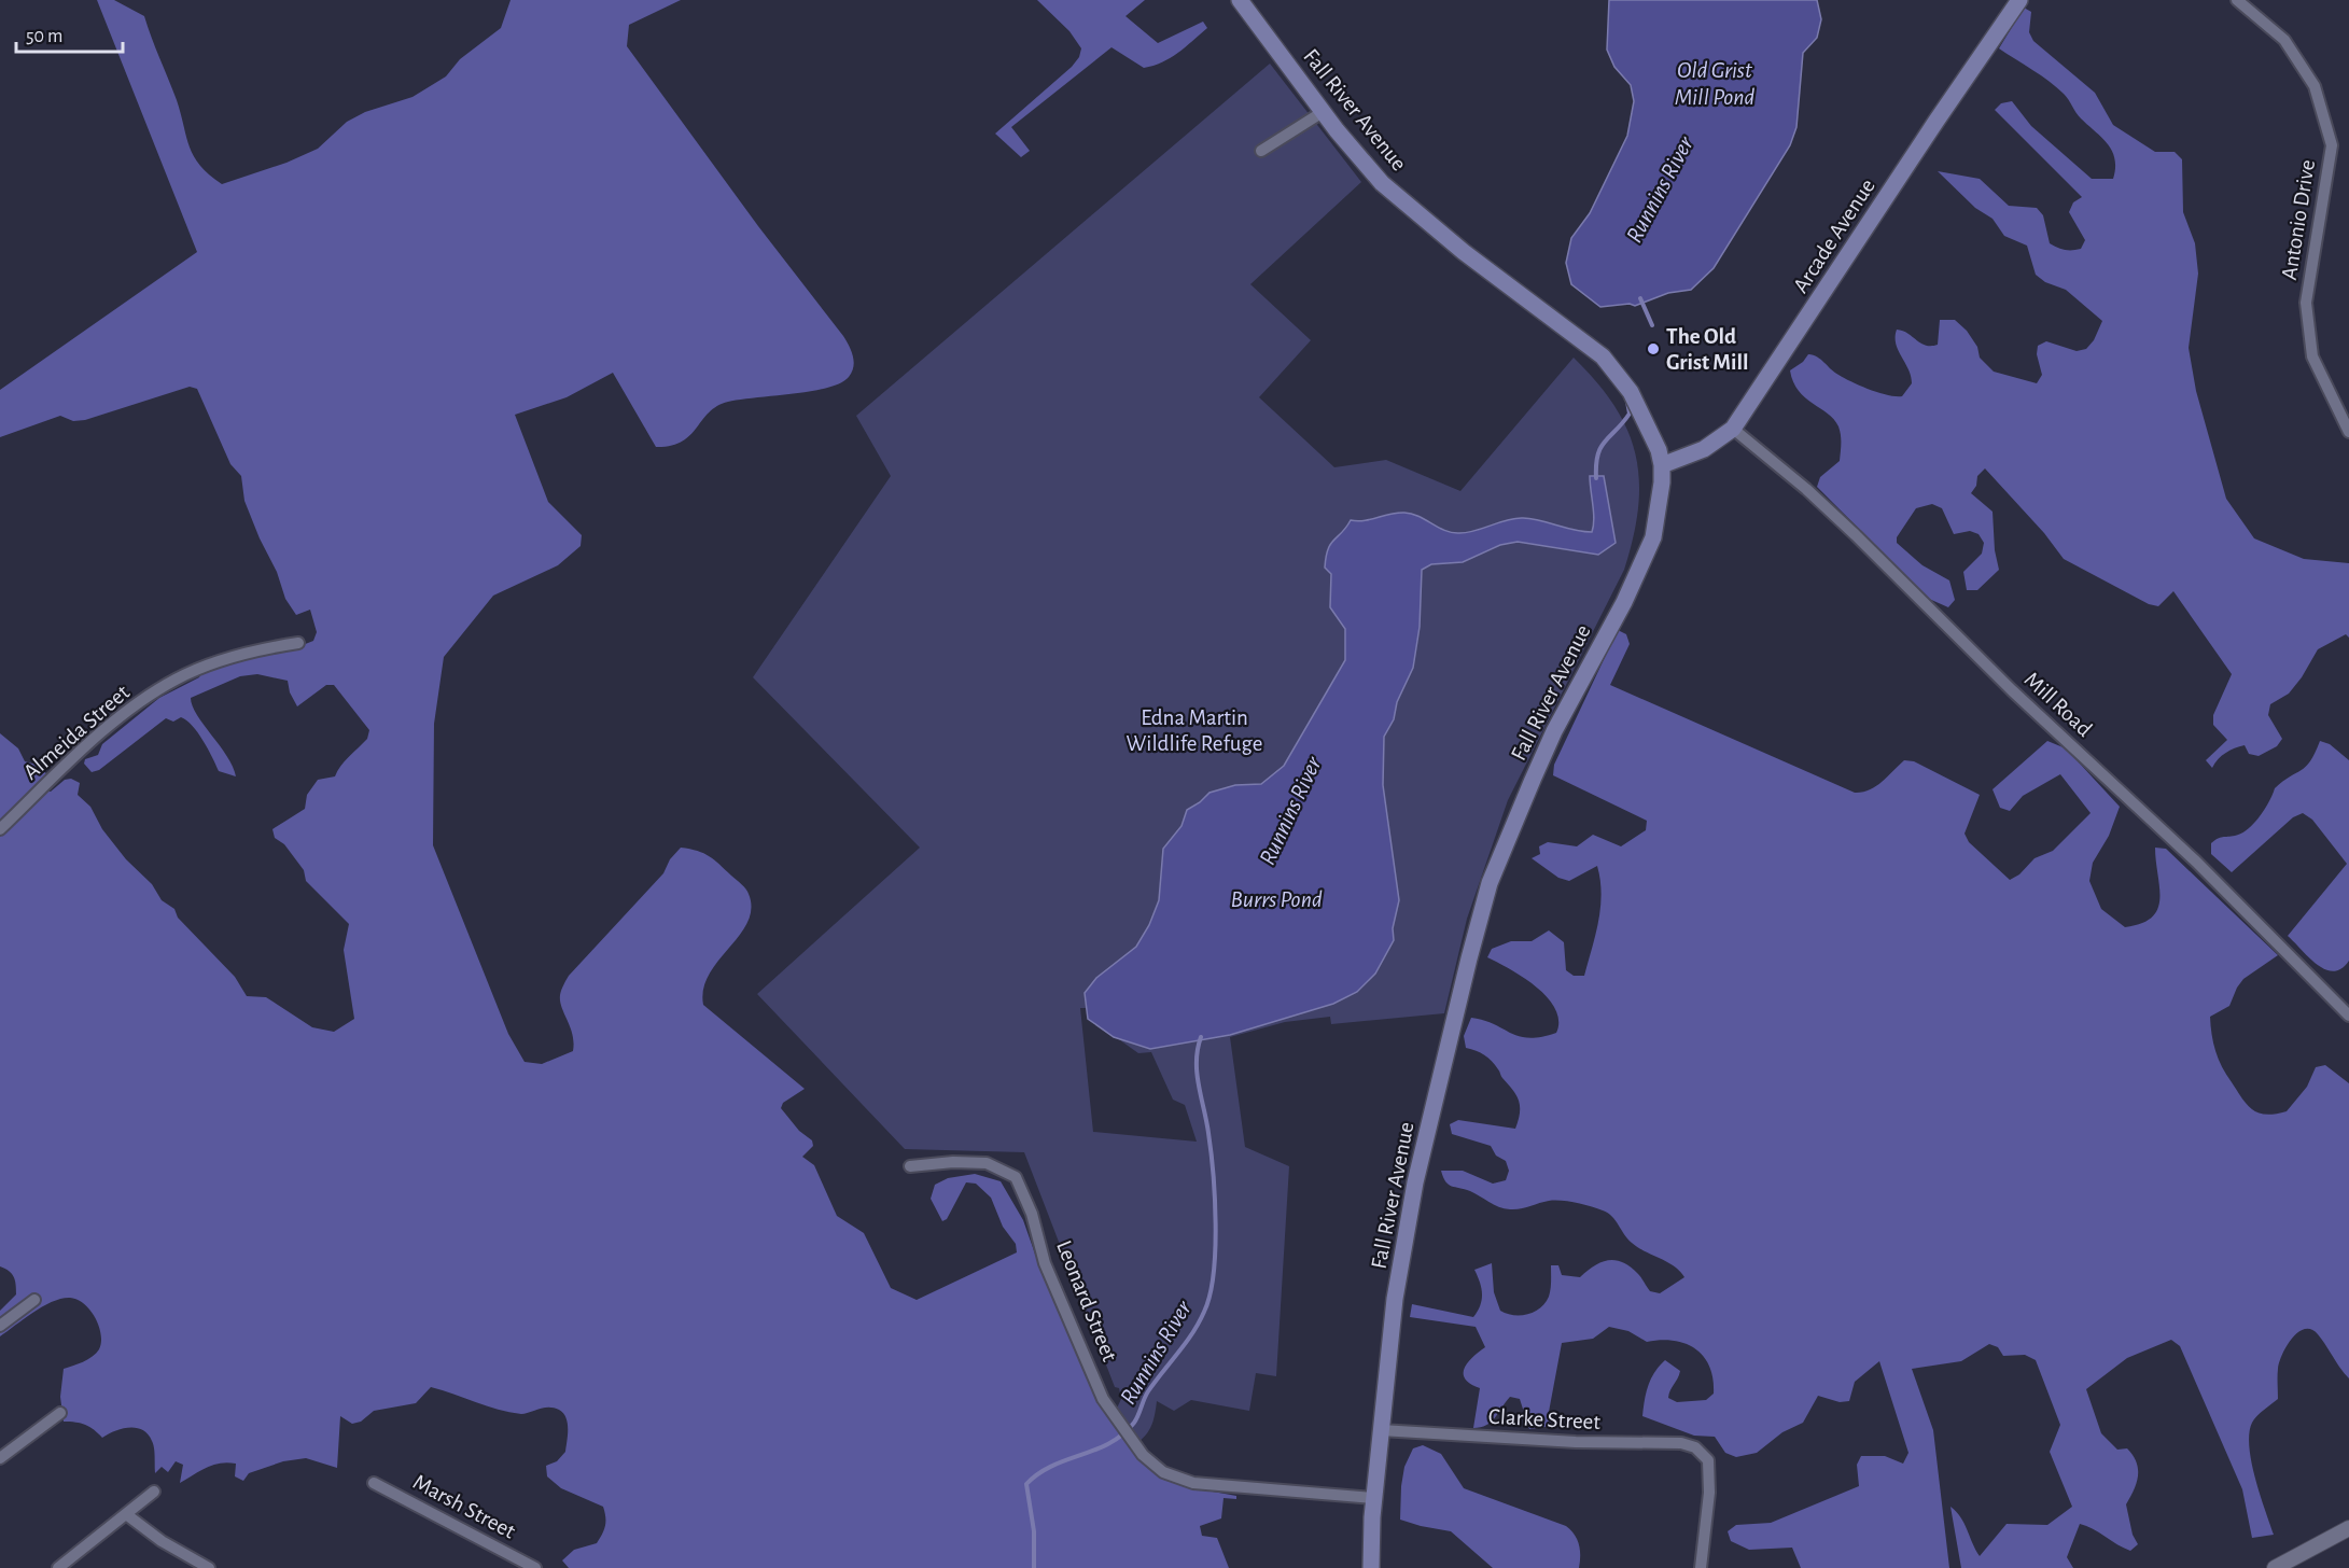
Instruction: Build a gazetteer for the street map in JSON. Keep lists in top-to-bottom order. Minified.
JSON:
{"streets":{"main road":["Fall River Avenue","Arcade Avenue"],"street":["Antonio Drive","Mill Road","Almeida Street","Leonard Street","Clarke Street","Marsh Street"]},"crossings":[["Fall River Avenue","Arcade Avenue"],["Fall River Avenue","Leonard Street"],["Fall River Avenue","Clarke Street"],["Arcade Avenue","Mill Road"]],"water":["Old Grist Mill Pond","Runnins River","Burrs Pond"],"parks":["Edna Martin Wildlife Refuge"],"places":["The Old Grist Mill"],"scale_bar":"50 m"}
